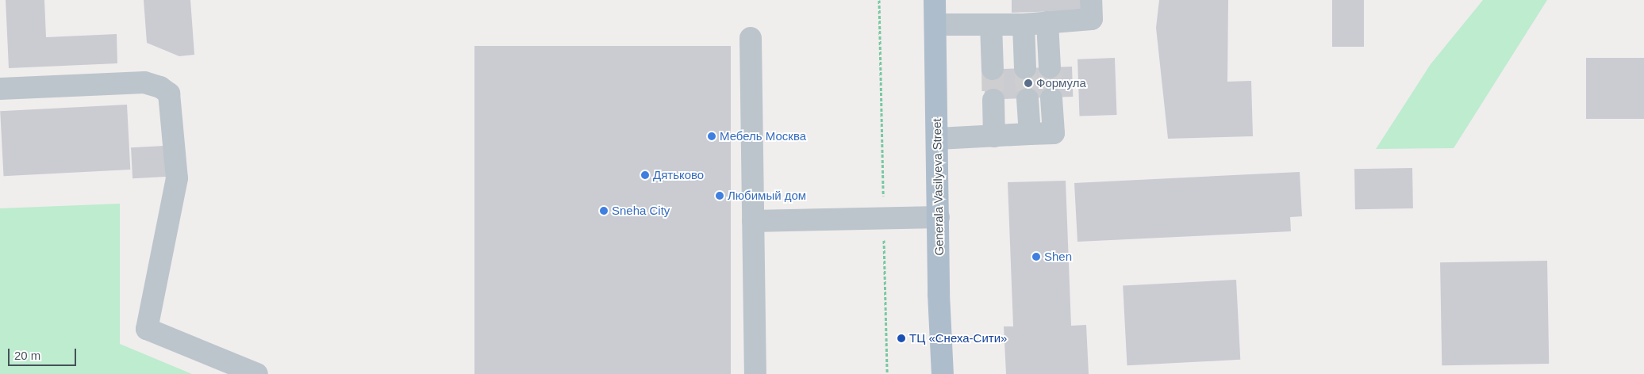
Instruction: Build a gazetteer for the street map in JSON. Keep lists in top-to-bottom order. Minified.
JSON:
{"streets":{"main road":["Generala Vasilyeva Street"]},"places":["Формула","Мебель Москва","Дятьково","Любимый дом","Sneha City","Shen","ТЦ «Снеха-Сити»"],"scale_bar":"20 m"}
